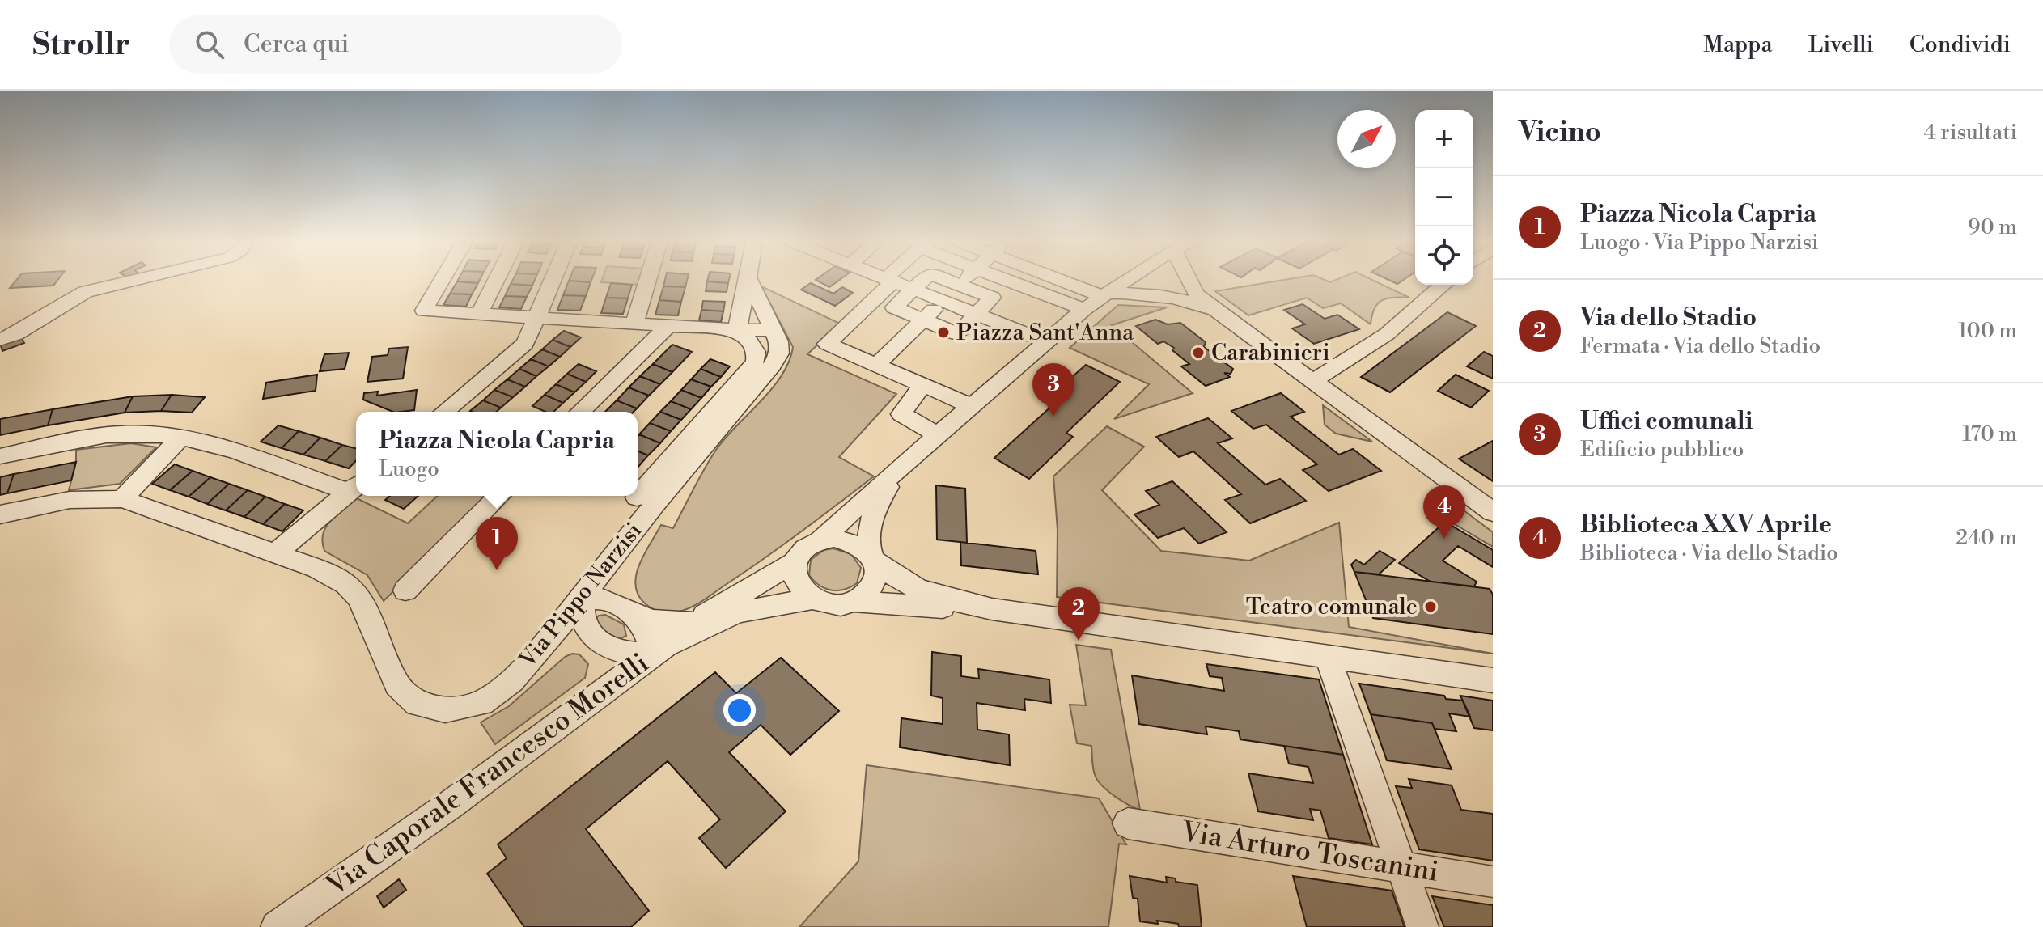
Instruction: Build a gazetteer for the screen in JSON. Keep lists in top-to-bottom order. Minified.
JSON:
{"streets":{"street":["Via Pippo Narzisi","Via Caporale Francesco Morelli","Via Arturo Toscanini"]},"places":["Piazza Sant'Anna","Carabinieri","Teatro comunale"],"north":"top right","page":{"header":"Strollr","search":"Cerca qui","nav":["Mappa","Livelli","Condividi"],"heading":["Vicino","4 risultati"],"map_buttons":["+","−"],"list":[{"mark":"1","name":"Piazza Nicola Capria","note":"Luogo · Via Pippo Narzisi","value":"90 m"},{"mark":"2","name":"Via dello Stadio","note":"Fermata · Via dello Stadio","value":"100 m"},{"mark":"3","name":"Uffici comunali","note":"Edificio pubblico","value":"170 m"},{"mark":"4","name":"Biblioteca XXV Aprile","note":"Biblioteca · Via dello Stadio","value":"240 m"}],"pins":["3","4","1","2"],"popup":["Piazza Nicola Capria","Luogo"]}}
